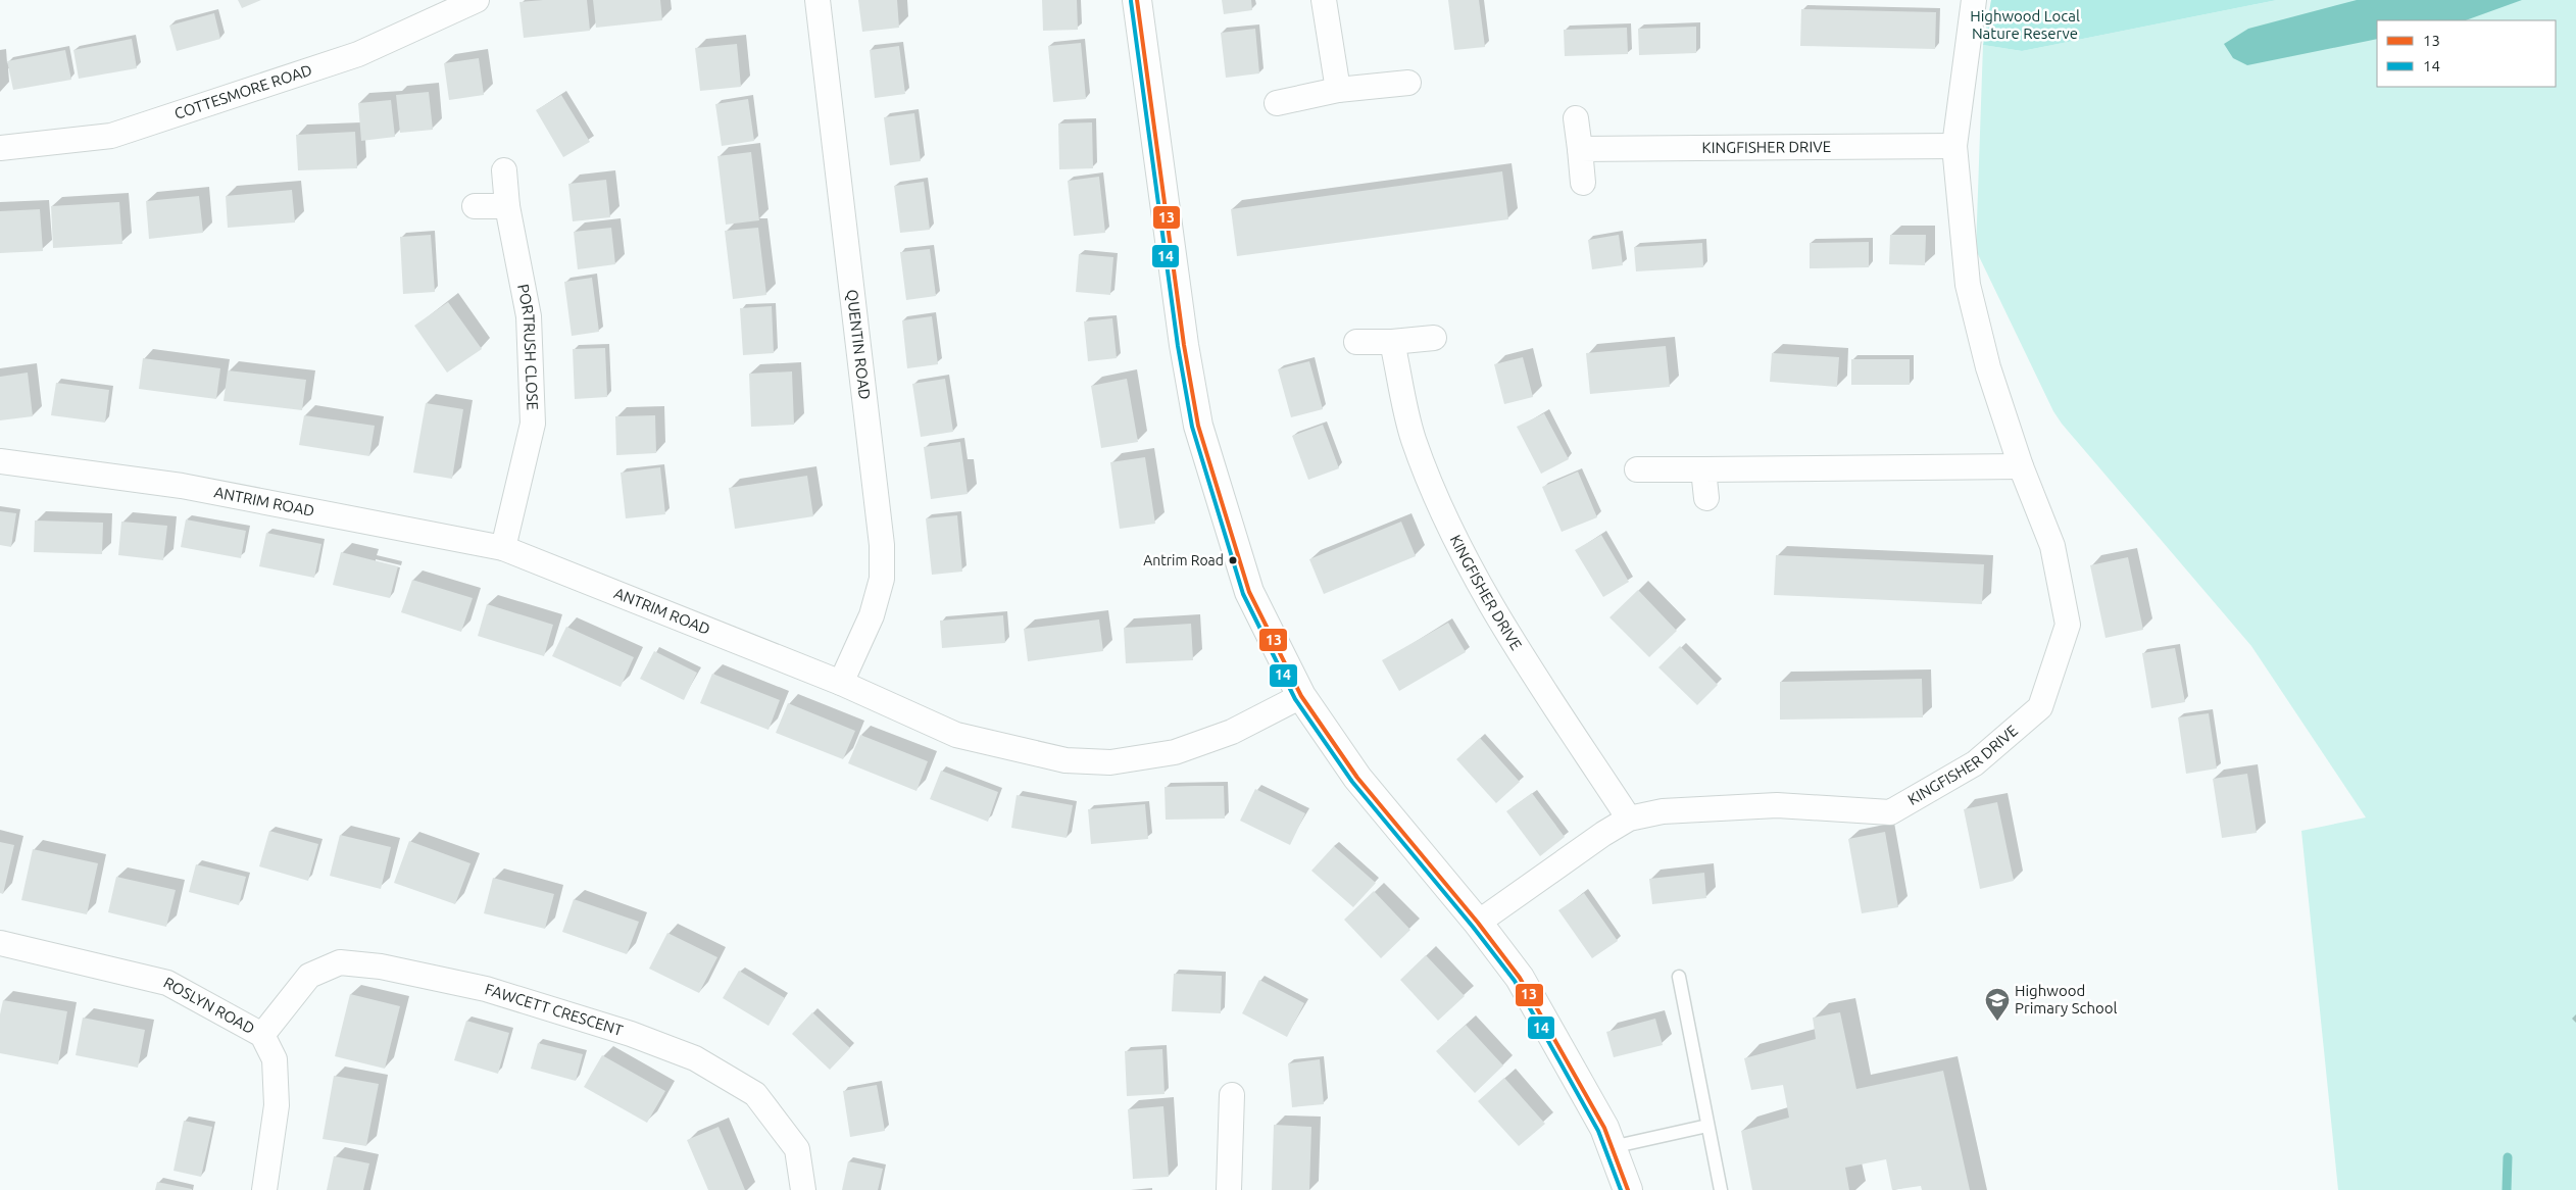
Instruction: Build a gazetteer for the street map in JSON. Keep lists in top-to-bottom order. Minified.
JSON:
{"streets":{"street":["COTTESMORE ROAD","KINGFISHER DRIVE","QUENTIN ROAD","PORTRUSH CLOSE","ANTRIM ROAD","ROSLYN ROAD","FAWCETT CRESCENT"]},"crossings":[["QUENTIN ROAD","ANTRIM ROAD"],["PORTRUSH CLOSE","ANTRIM ROAD"],["ROSLYN ROAD","FAWCETT CRESCENT"]],"parks":["Highwood Local Nature Reserve"],"places":{"other":["Antrim Road"],"school or university":["Highwood Primary School"]},"lines":["transit line 13","transit line 14"],"legend":["13","14"]}
